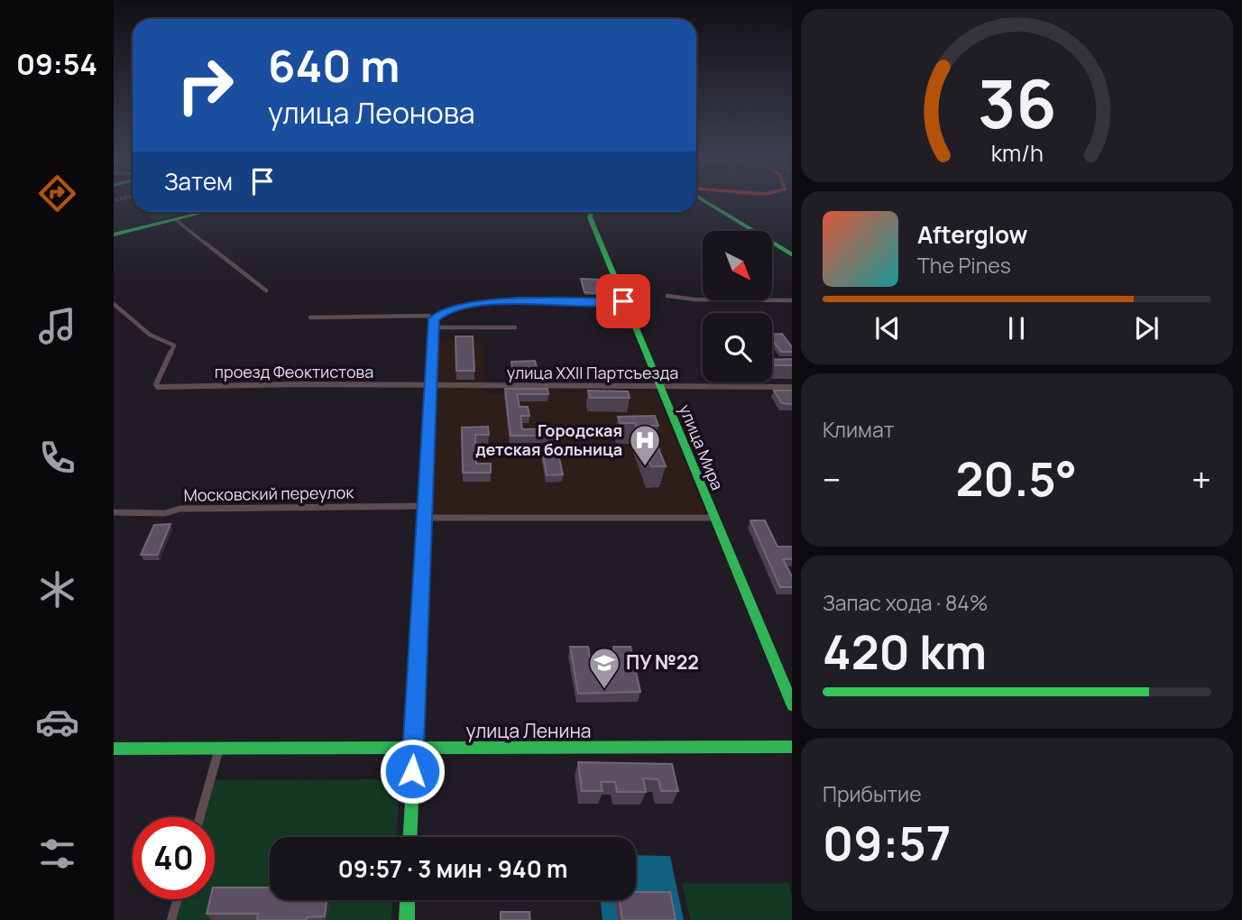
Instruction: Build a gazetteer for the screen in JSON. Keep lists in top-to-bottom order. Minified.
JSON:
{"streets":{"street":["проезд Феоктистова","улица XXII Партсъезда","улица Мира","Московский переулок","улица Ленина"]},"crossings":[["проезд Феоктистова","улица XXII Партсъезда"],["улица XXII Партсъезда","улица Мира"]],"places":{"hospital":["Городская детская больница"],"school or university":["ПУ №22"]},"north":"bottom right","page":{"tabs":"09:54","turn":["640 m","улица Леонова"],"then":"Затем","song":["Afterglow","The Pines"],"tile":["Климат",["Запас хода · 84%","420 km"],["Прибытие","09:57"]],"heat":["−","20.5°","+"],"limit":"40","trip":"09:57 · 3 мин · 940 m","gauge":["36","km/h"]}}
